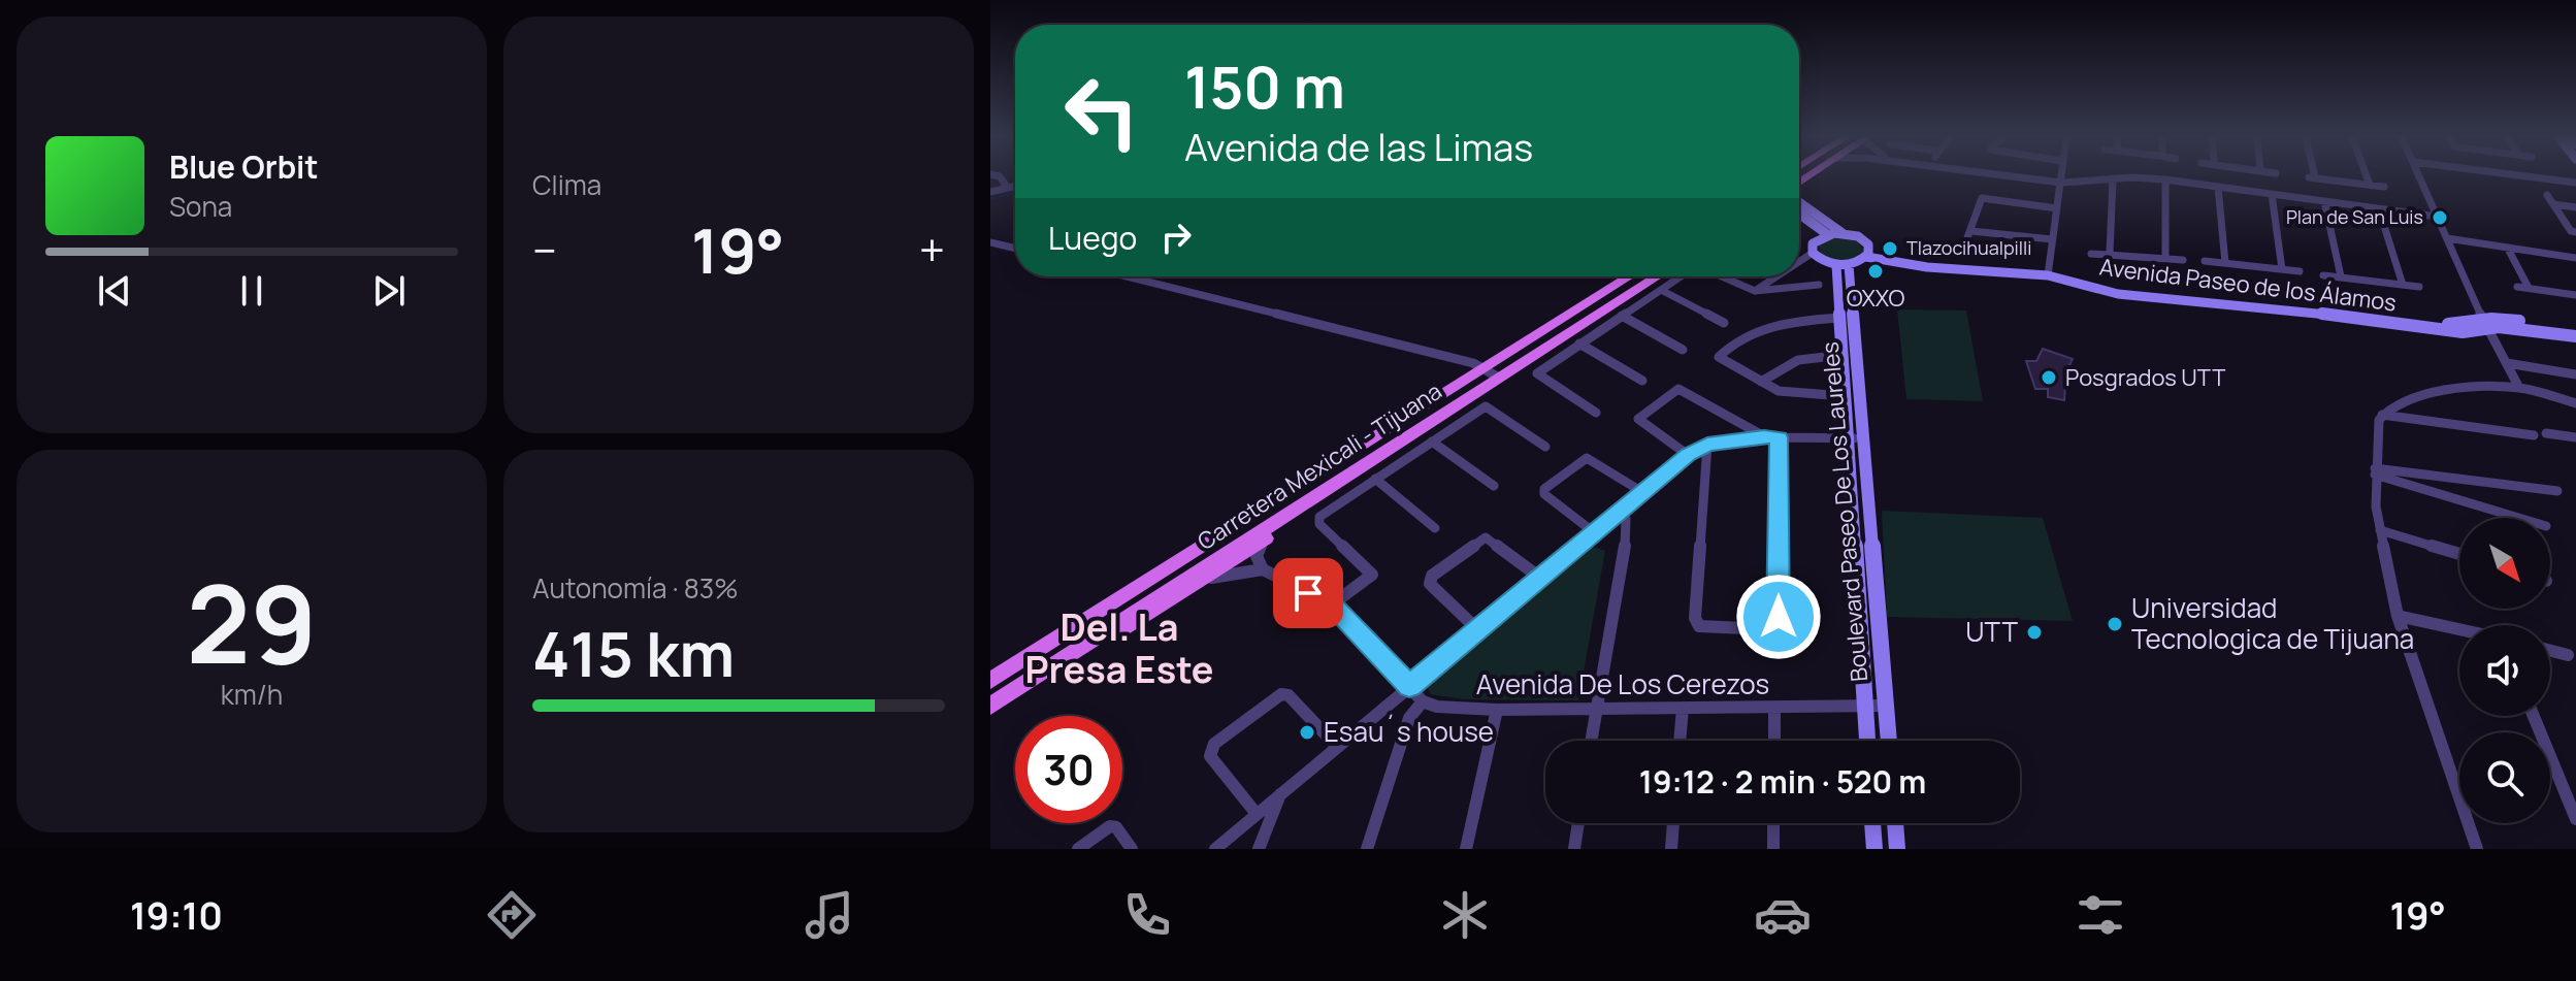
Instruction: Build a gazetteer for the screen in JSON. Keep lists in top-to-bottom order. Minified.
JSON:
{"streets":{"main road":["Carretera Mexicali - Tijuana"],"street":["Avenida Paseo de los Álamos","Boulevard Paseo De Los Laureles","Avenida De Los Cerezos"]},"crossings":[["Boulevard Paseo De Los Laureles","Avenida De Los Cerezos"]],"districts":["Del. La Presa Este"],"places":["Plan de San Luis","Tlazocihualpilli","OXXO","Posgrados UTT","Universidad Tecnologica de Tijuana","UTT","Esau´s house"],"north":"bottom right","page":{"tile":["Clima",["29","km/h"],["Autonomía · 83%","415 km"]],"turn":["150 m","Avenida de las Limas"],"song":["Blue Orbit","Sona"],"then":"Luego","heat":["−","19°","+"],"limit":"30","trip":"19:12 · 2 min · 520 m","tabs":["19:10","19°"]}}
